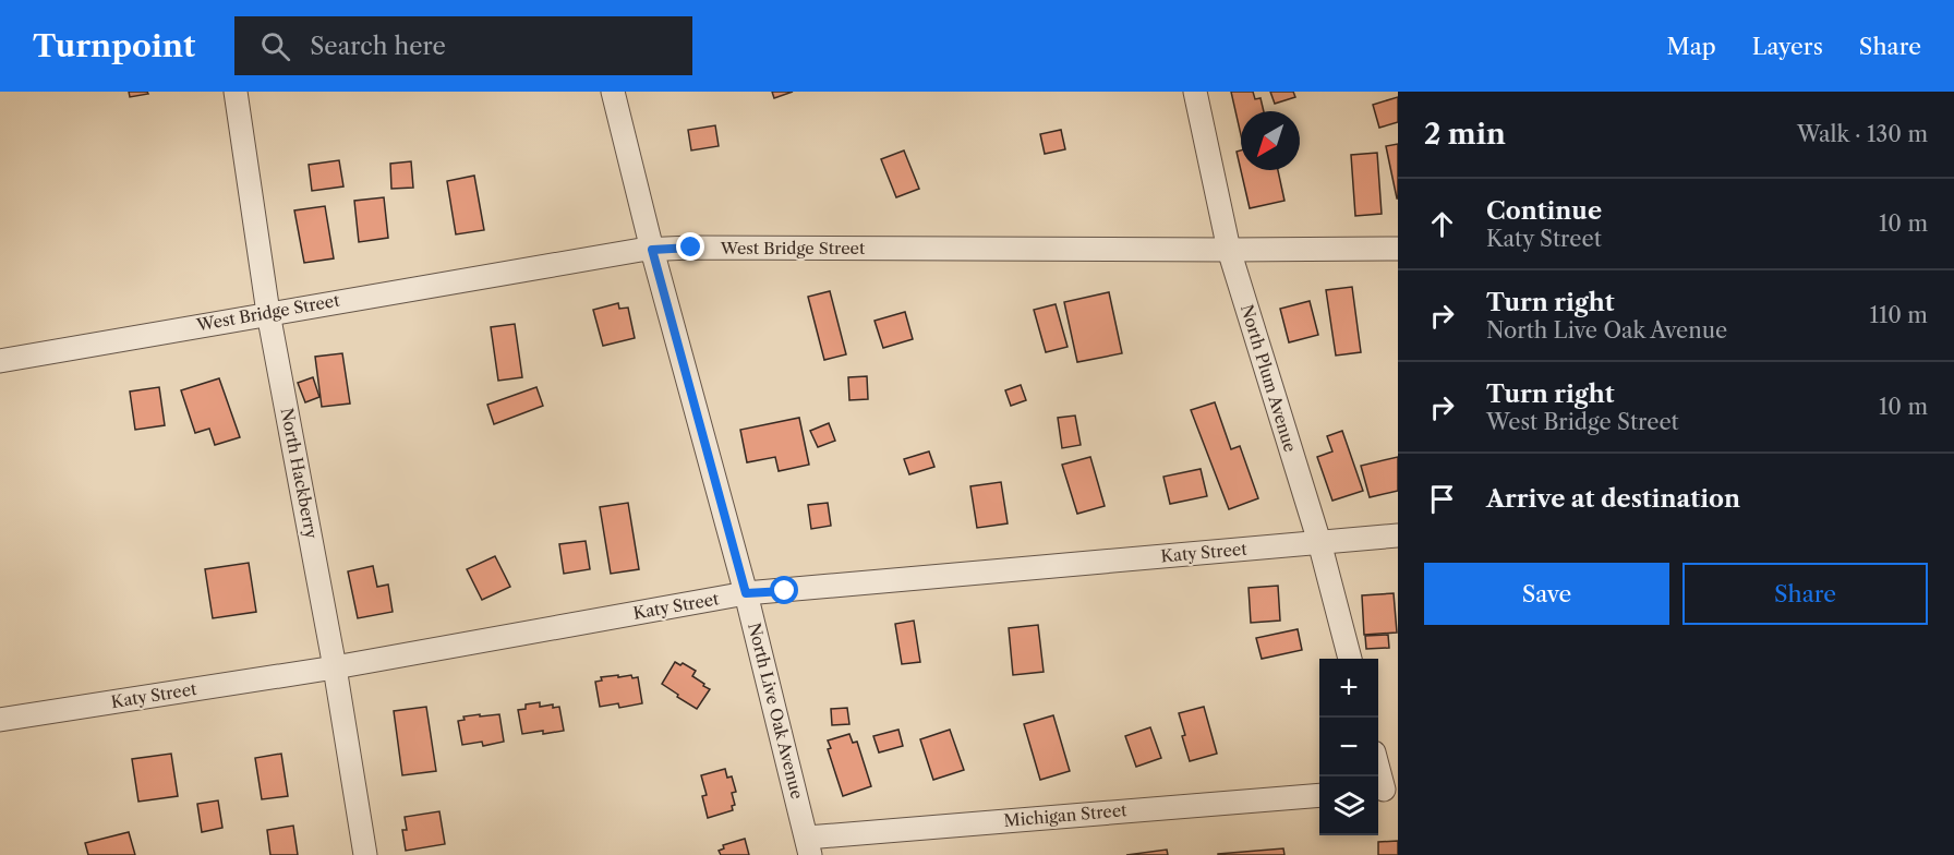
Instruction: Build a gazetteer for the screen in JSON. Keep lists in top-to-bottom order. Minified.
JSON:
{"streets":{"street":["West Bridge Street","North Plum Avenue","North Hackberry","Katy Street","North Live Oak Avenue","Michigan Street"]},"crossings":[["West Bridge Street","North Plum Avenue"],["West Bridge Street","North Hackberry"],["West Bridge Street","North Live Oak Avenue"],["North Plum Avenue","Katy Street"],["North Hackberry","Katy Street"],["Katy Street","North Live Oak Avenue"],["North Live Oak Avenue","Michigan Street"]],"north":"bottom left","page":{"header":"Turnpoint","search":"Search here","nav":["Map","Layers","Share"],"heading":["2 min","Walk · 130 m"],"list":[["Continue","Katy Street","10 m"],["Turn right","North Live Oak Avenue","110 m"],["Turn right","West Bridge Street","10 m"],"Arrive at destination"],"buttons":["Save","Share"],"map_buttons":["+","−"]}}
